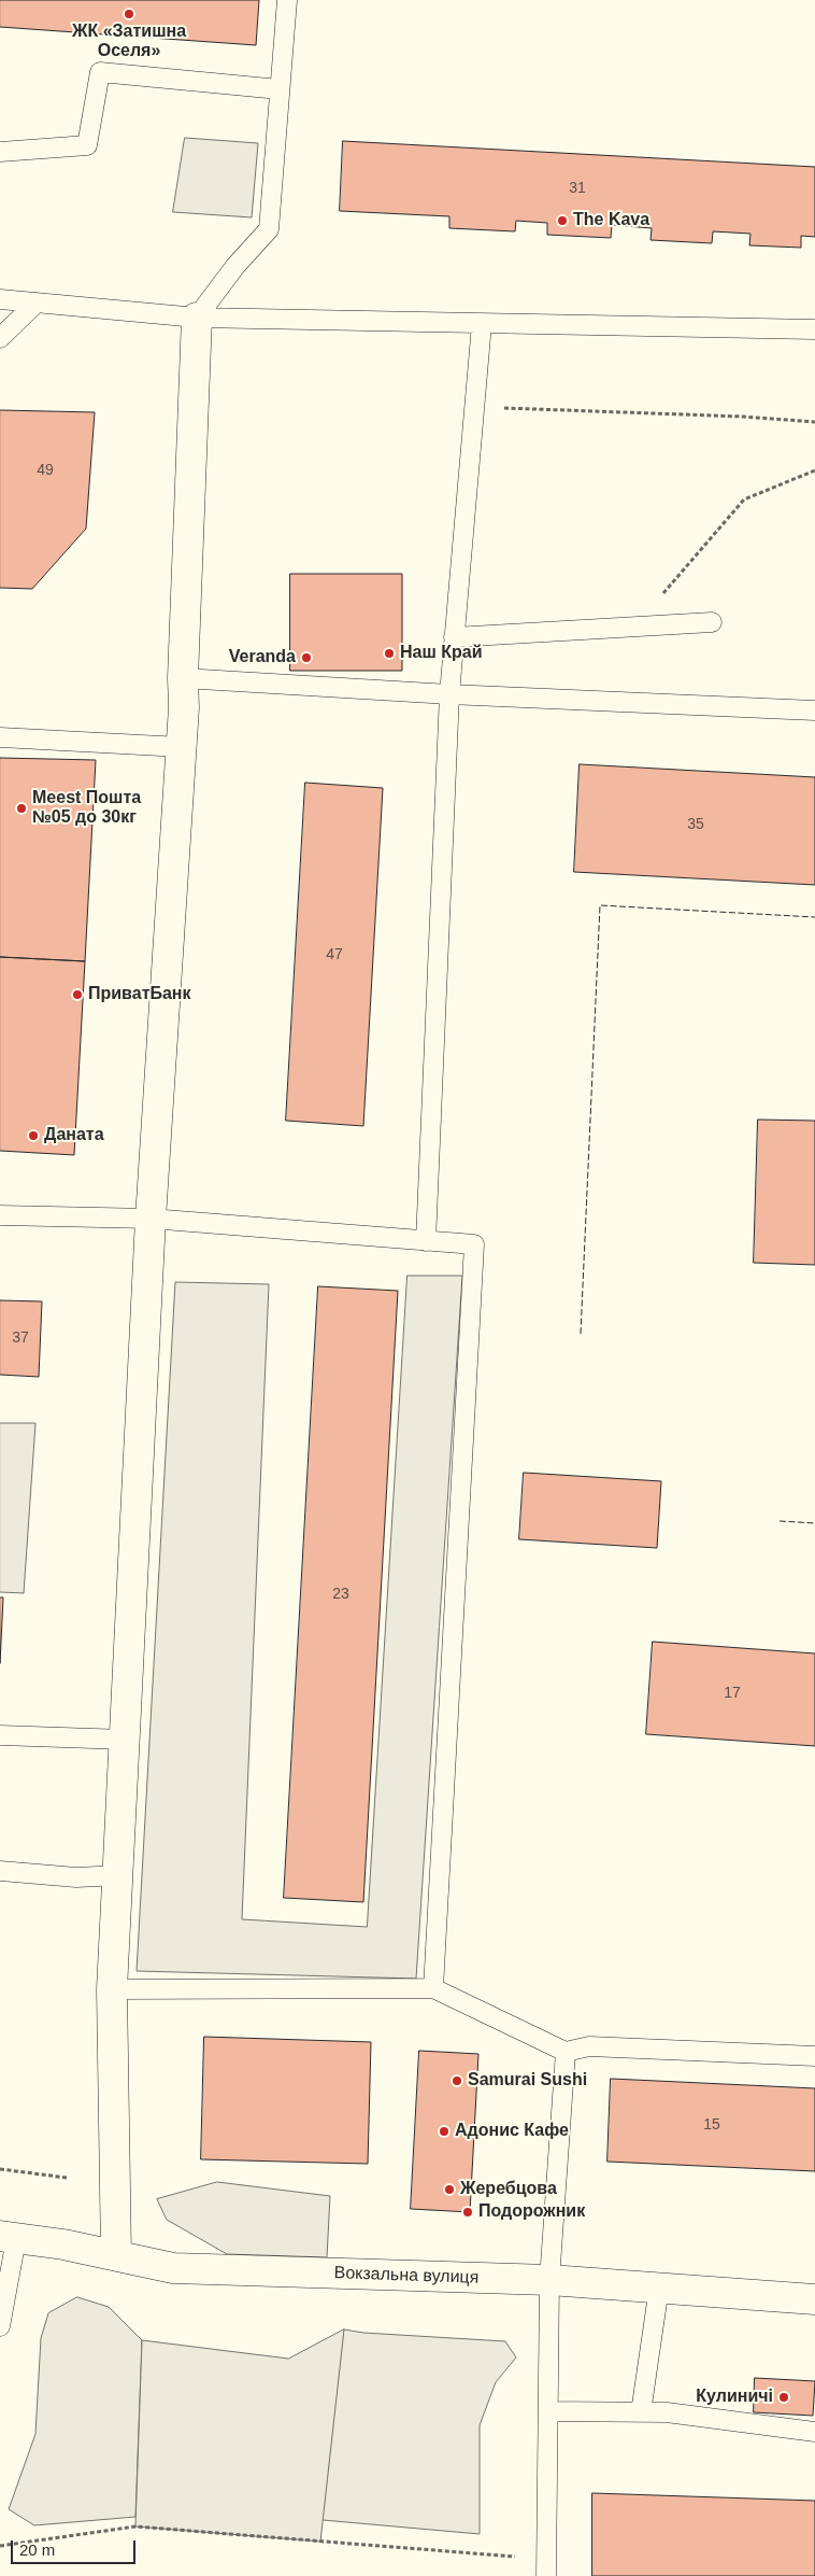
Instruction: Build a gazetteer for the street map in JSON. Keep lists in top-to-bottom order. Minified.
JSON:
{"streets":{"street":["Вокзальна вулиця"]},"places":["ЖК «Затишна Оселя»","The Kava","Наш Край","Veranda","Meest Пошта №05 до 30кг","ПриватБанк","Даната","Samurai Sushi","Адонис Кафе","Жеребцова","Подорожник","Кулиничі"],"house_numbers":["31","49","35","47","37","23","17","15"],"scale_bar":"20 m"}
